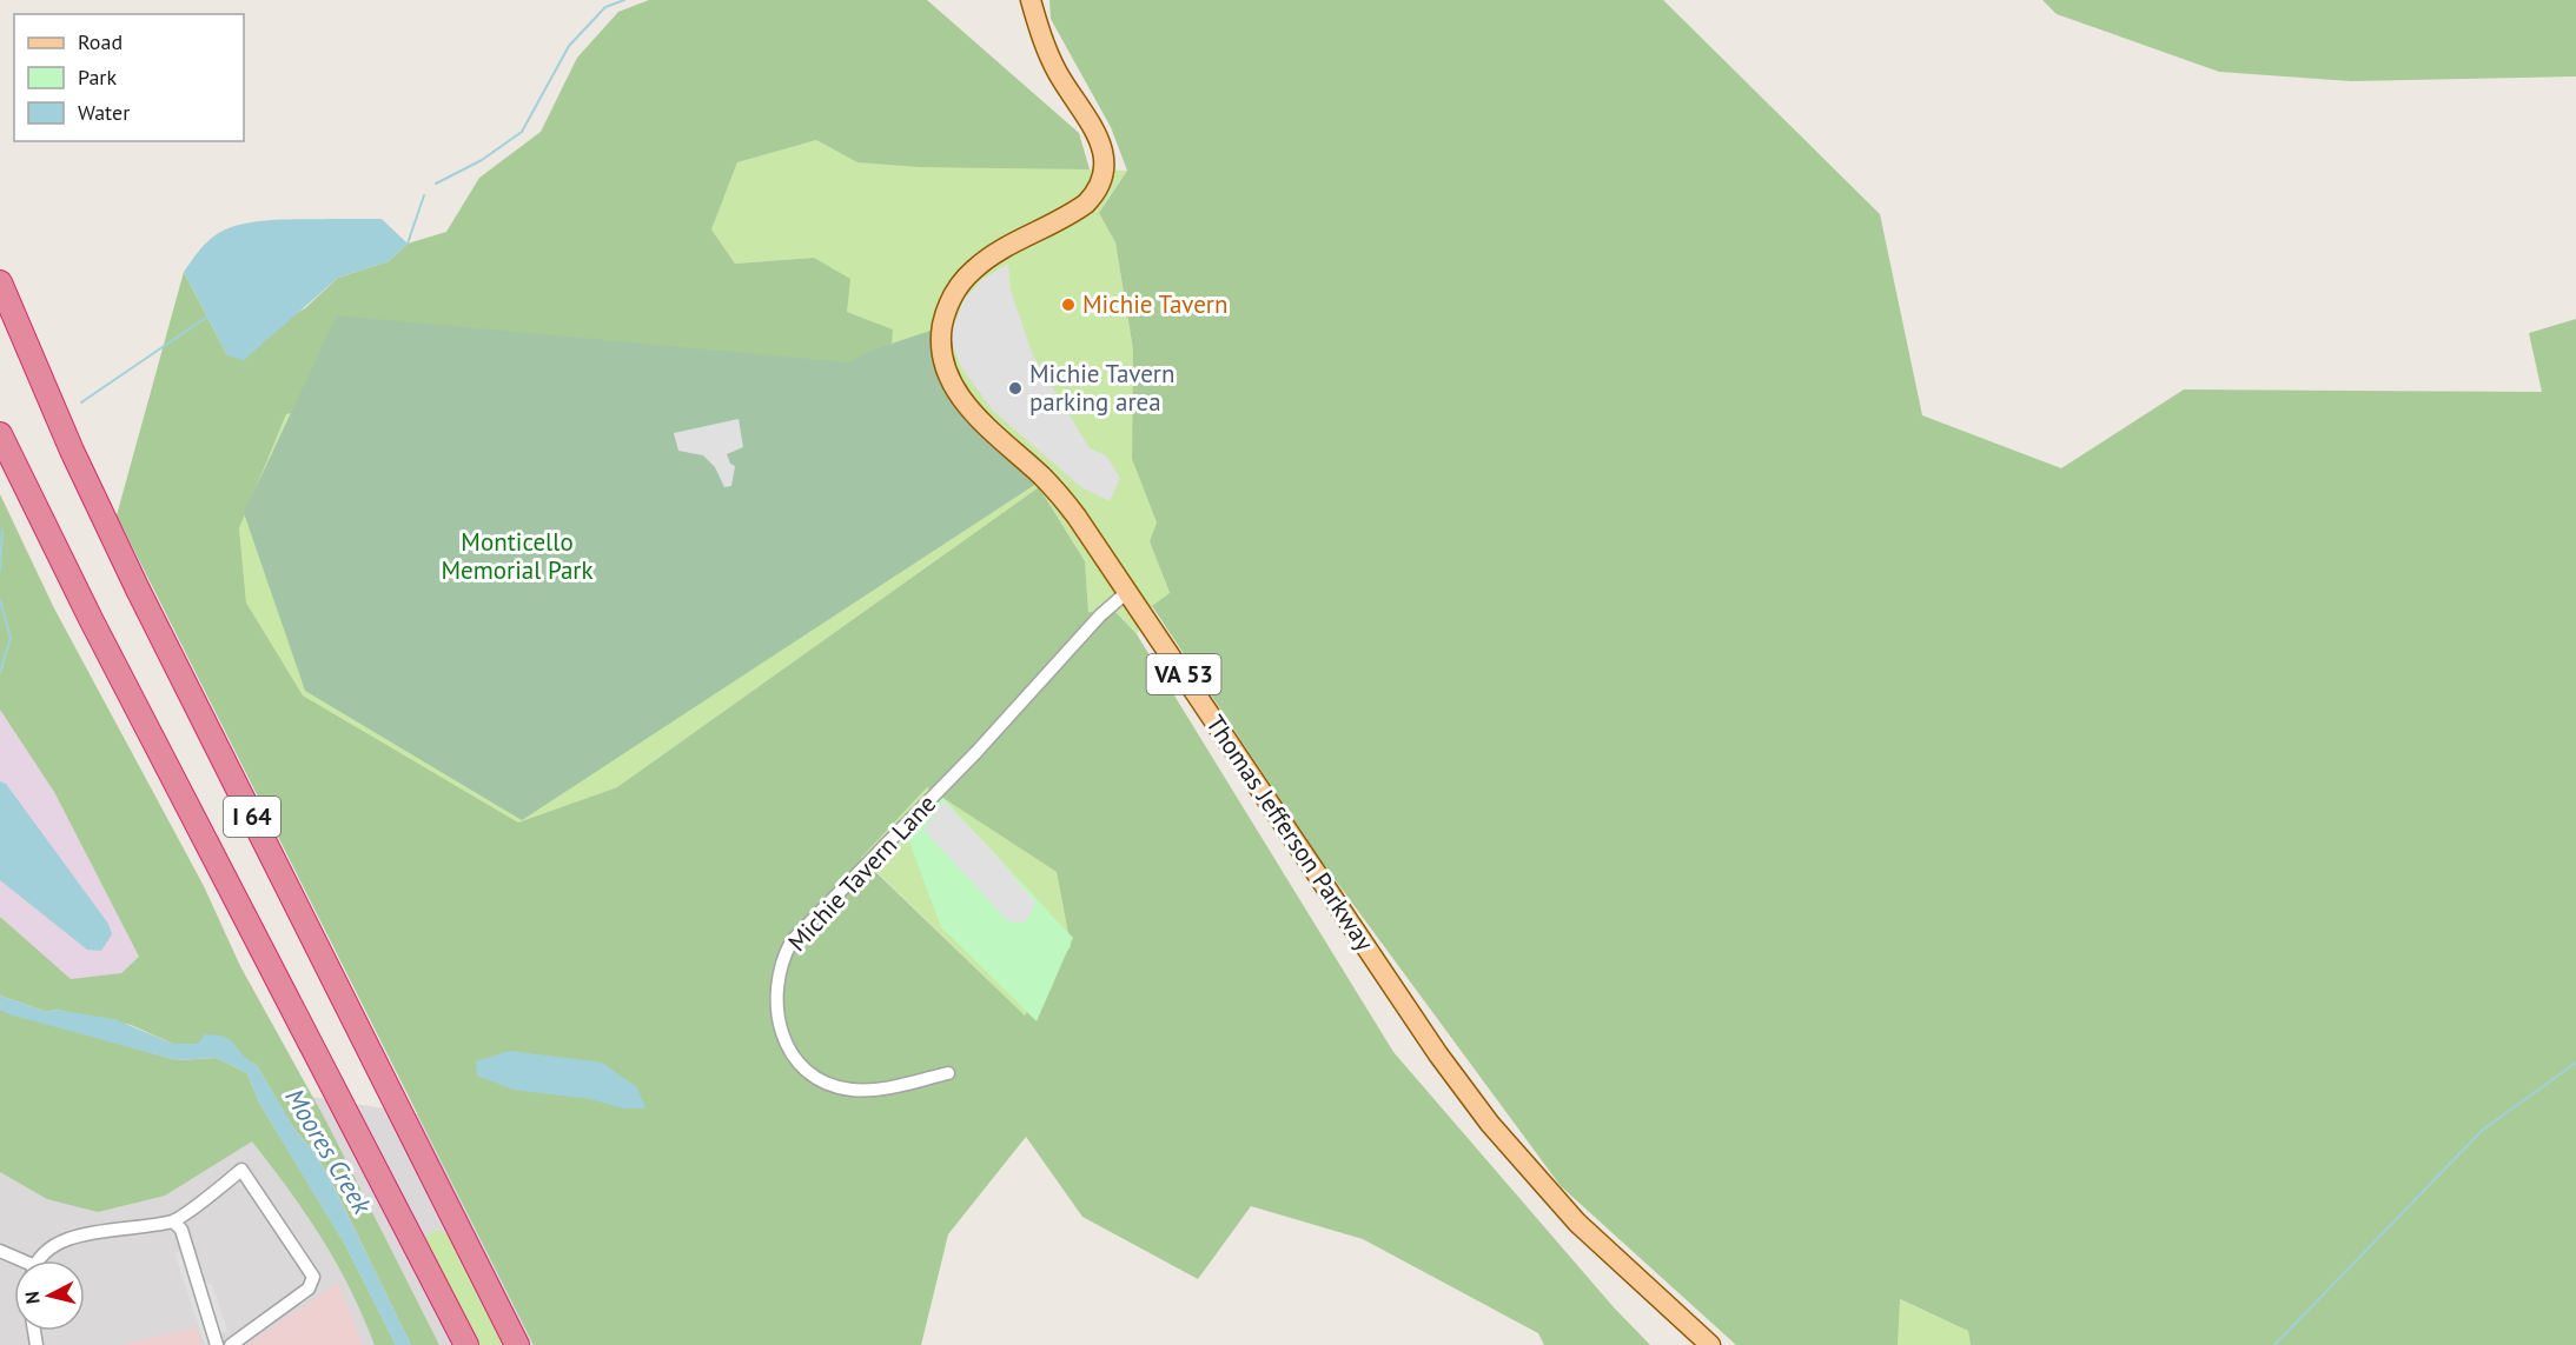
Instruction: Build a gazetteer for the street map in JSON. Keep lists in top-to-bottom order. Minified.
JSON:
{"streets":{"highway":["I 64"],"main road":["VA 53","Thomas Jefferson Parkway"],"street":["Michie Tavern Lane"]},"crossings":[["Thomas Jefferson Parkway","Michie Tavern Lane"]],"water":["Moores Creek"],"parks":["Monticello Memorial Park"],"places":["Michie Tavern","Michie Tavern parking area"],"legend":["Road","Park","Water"],"north":"left"}
